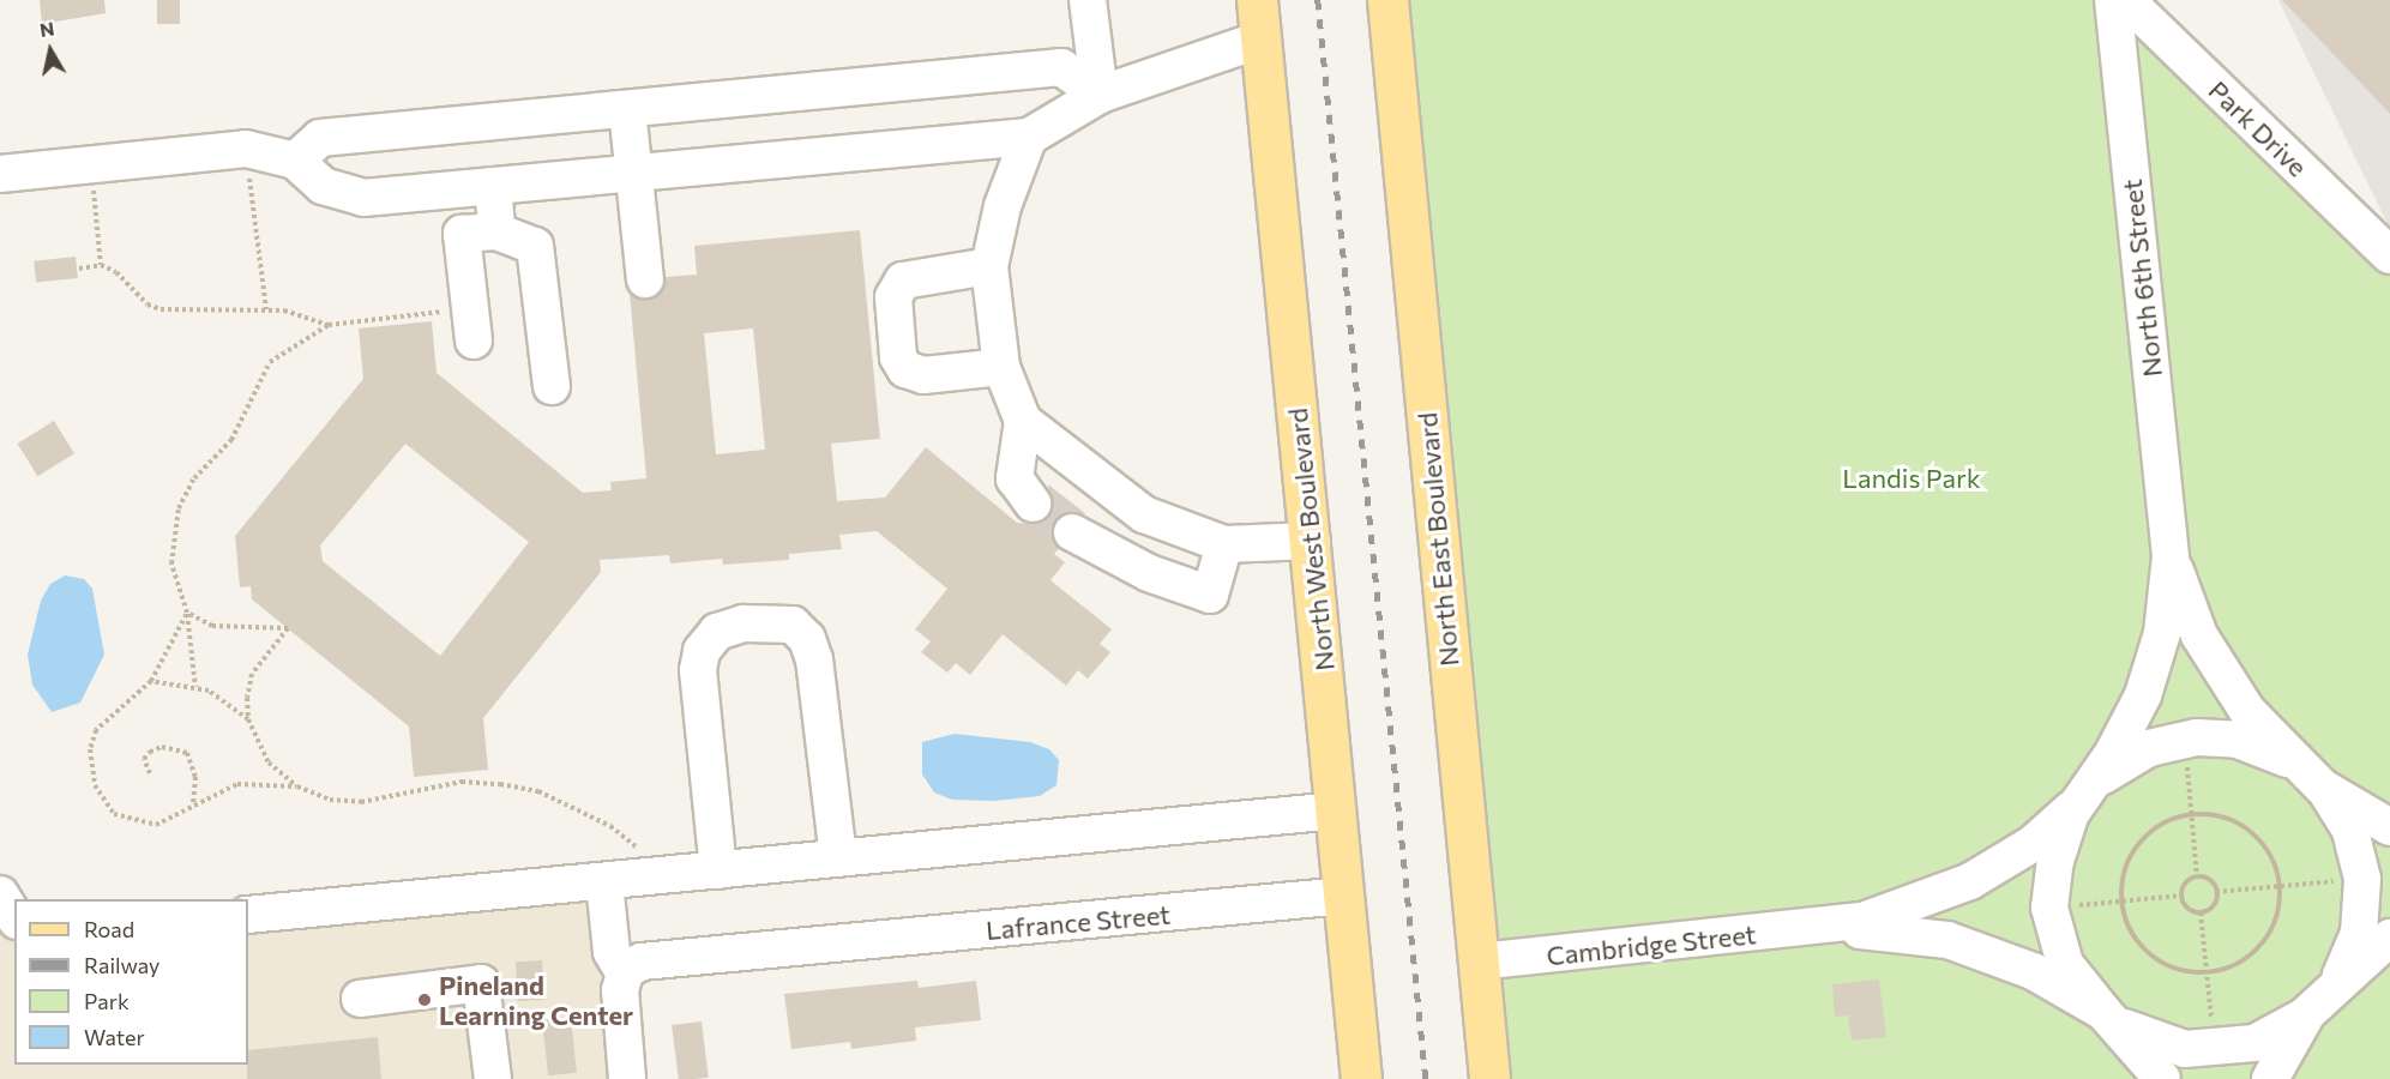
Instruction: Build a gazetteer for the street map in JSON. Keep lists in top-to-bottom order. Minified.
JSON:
{"streets":{"main road":["North West Boulevard","North East Boulevard"],"street":["Park Drive","North 6th Street","Lafrance Street","Cambridge Street"]},"crossings":[["North 6th Street","Cambridge Street"],["North West Boulevard","Lafrance Street"],["North East Boulevard","Cambridge Street"]],"parks":["Landis Park"],"places":["Pineland Learning Center"],"legend":["Road","Railway","Park","Water"],"north":"top"}
